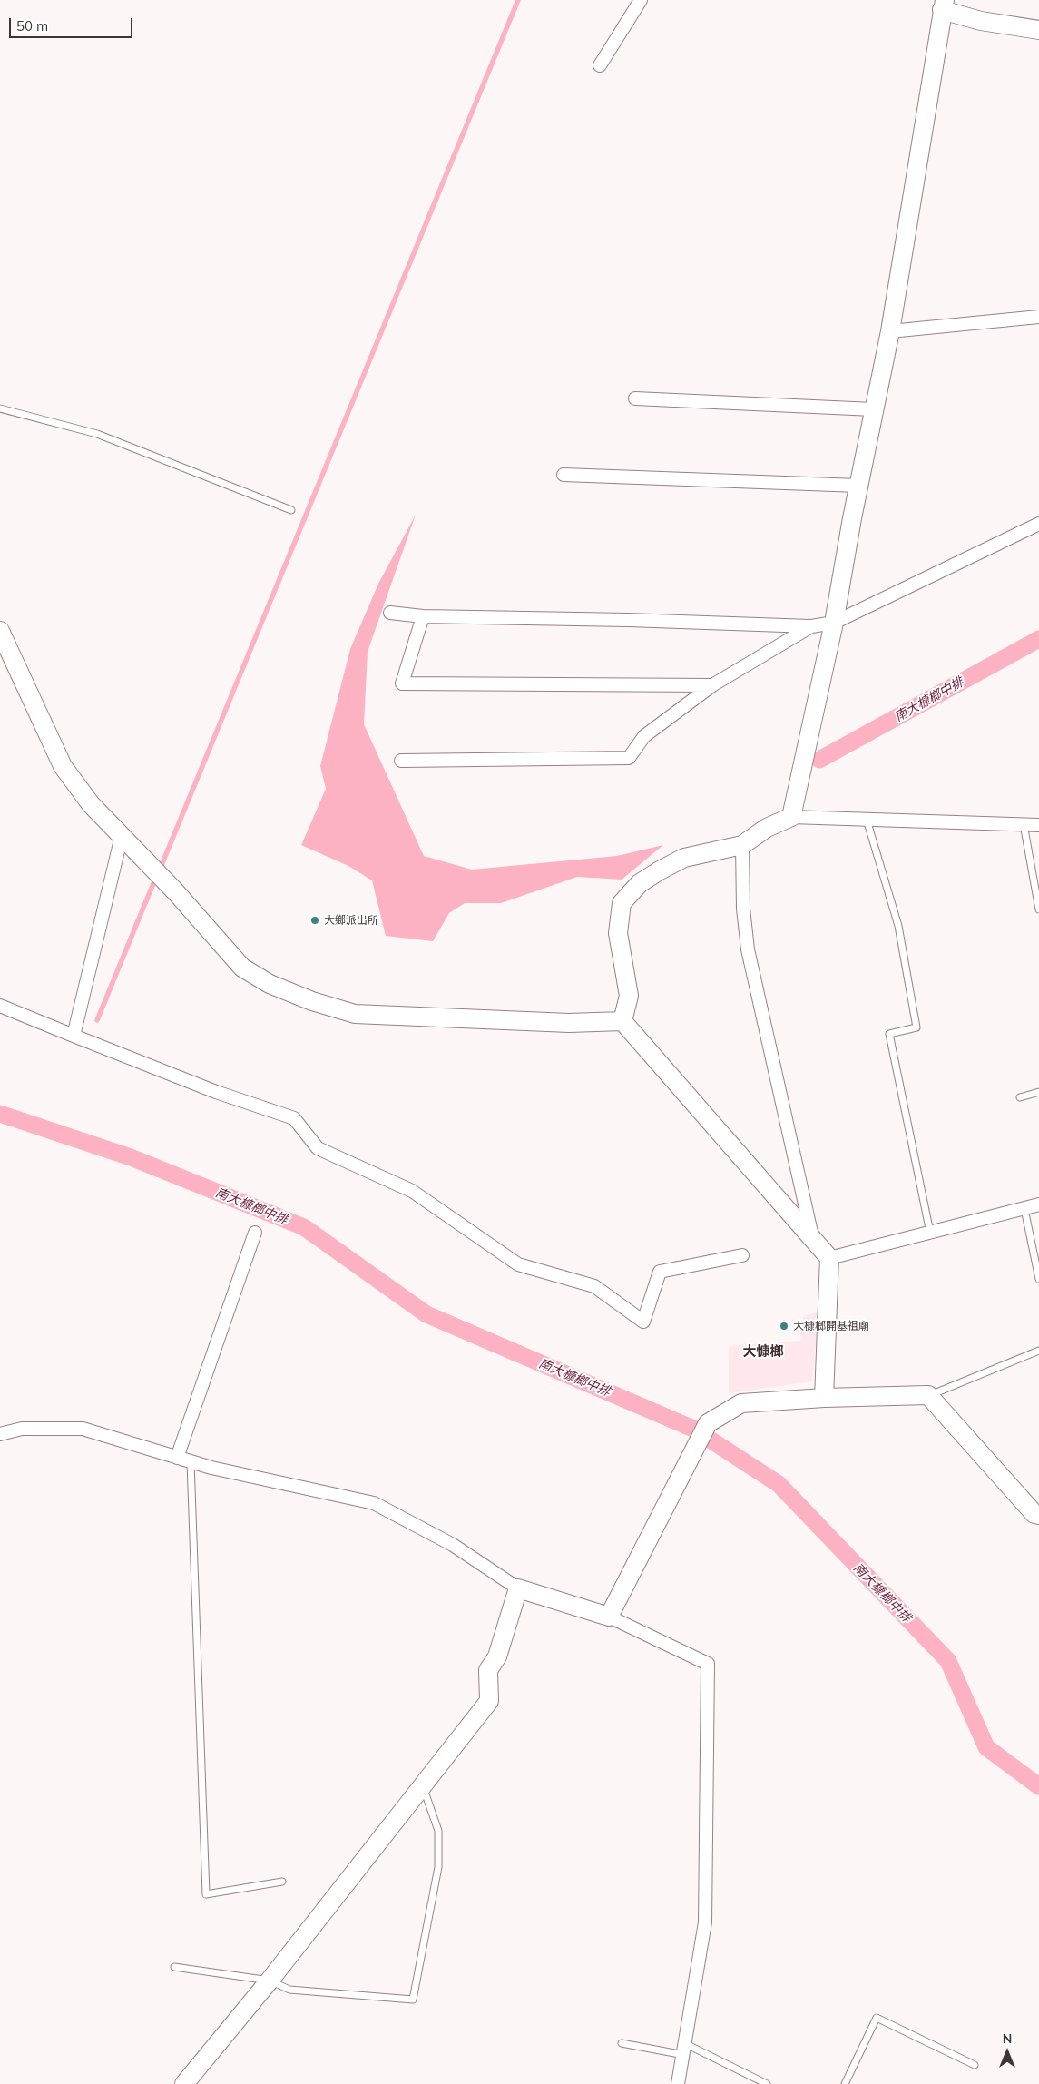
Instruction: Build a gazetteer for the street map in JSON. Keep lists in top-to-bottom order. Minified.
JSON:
{"districts":["大慷榔"],"water":["南大槺榔中排"],"places":["大鄉派出所","大槺榔開基祖廟"],"scale_bar":"50 m","north":"top"}
